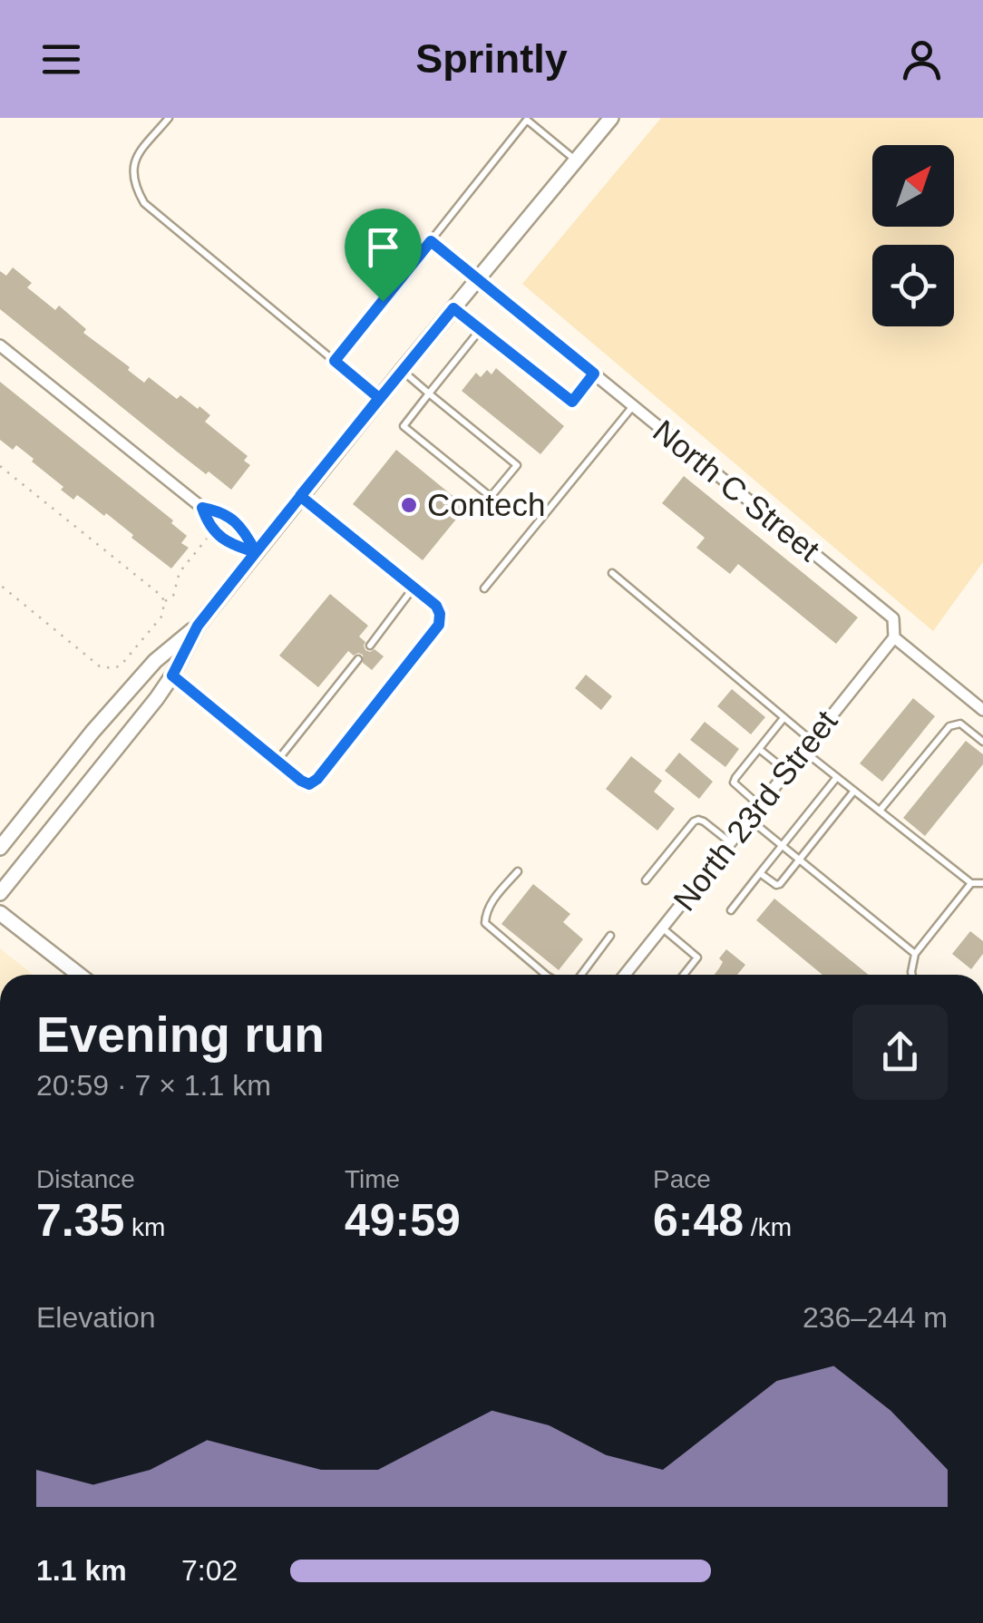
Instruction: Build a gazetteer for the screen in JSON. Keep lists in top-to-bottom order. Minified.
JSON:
{"streets":{"street":["North C Street","North 23rd Street"]},"crossings":[["North C Street","North 23rd Street"]],"places":["Contech"],"north":"top right","page":{"header":"Sprintly","heading":["Evening run","20:59 · 7 × 1.1 km"],"stats":[["Distance","7.35 km"],["Time","49:59"],["Pace","6:48 /km"]],"chart":["Elevation","236–244 m"],"list":[{"name":"1.1 km","note":"7:02"}]}}
